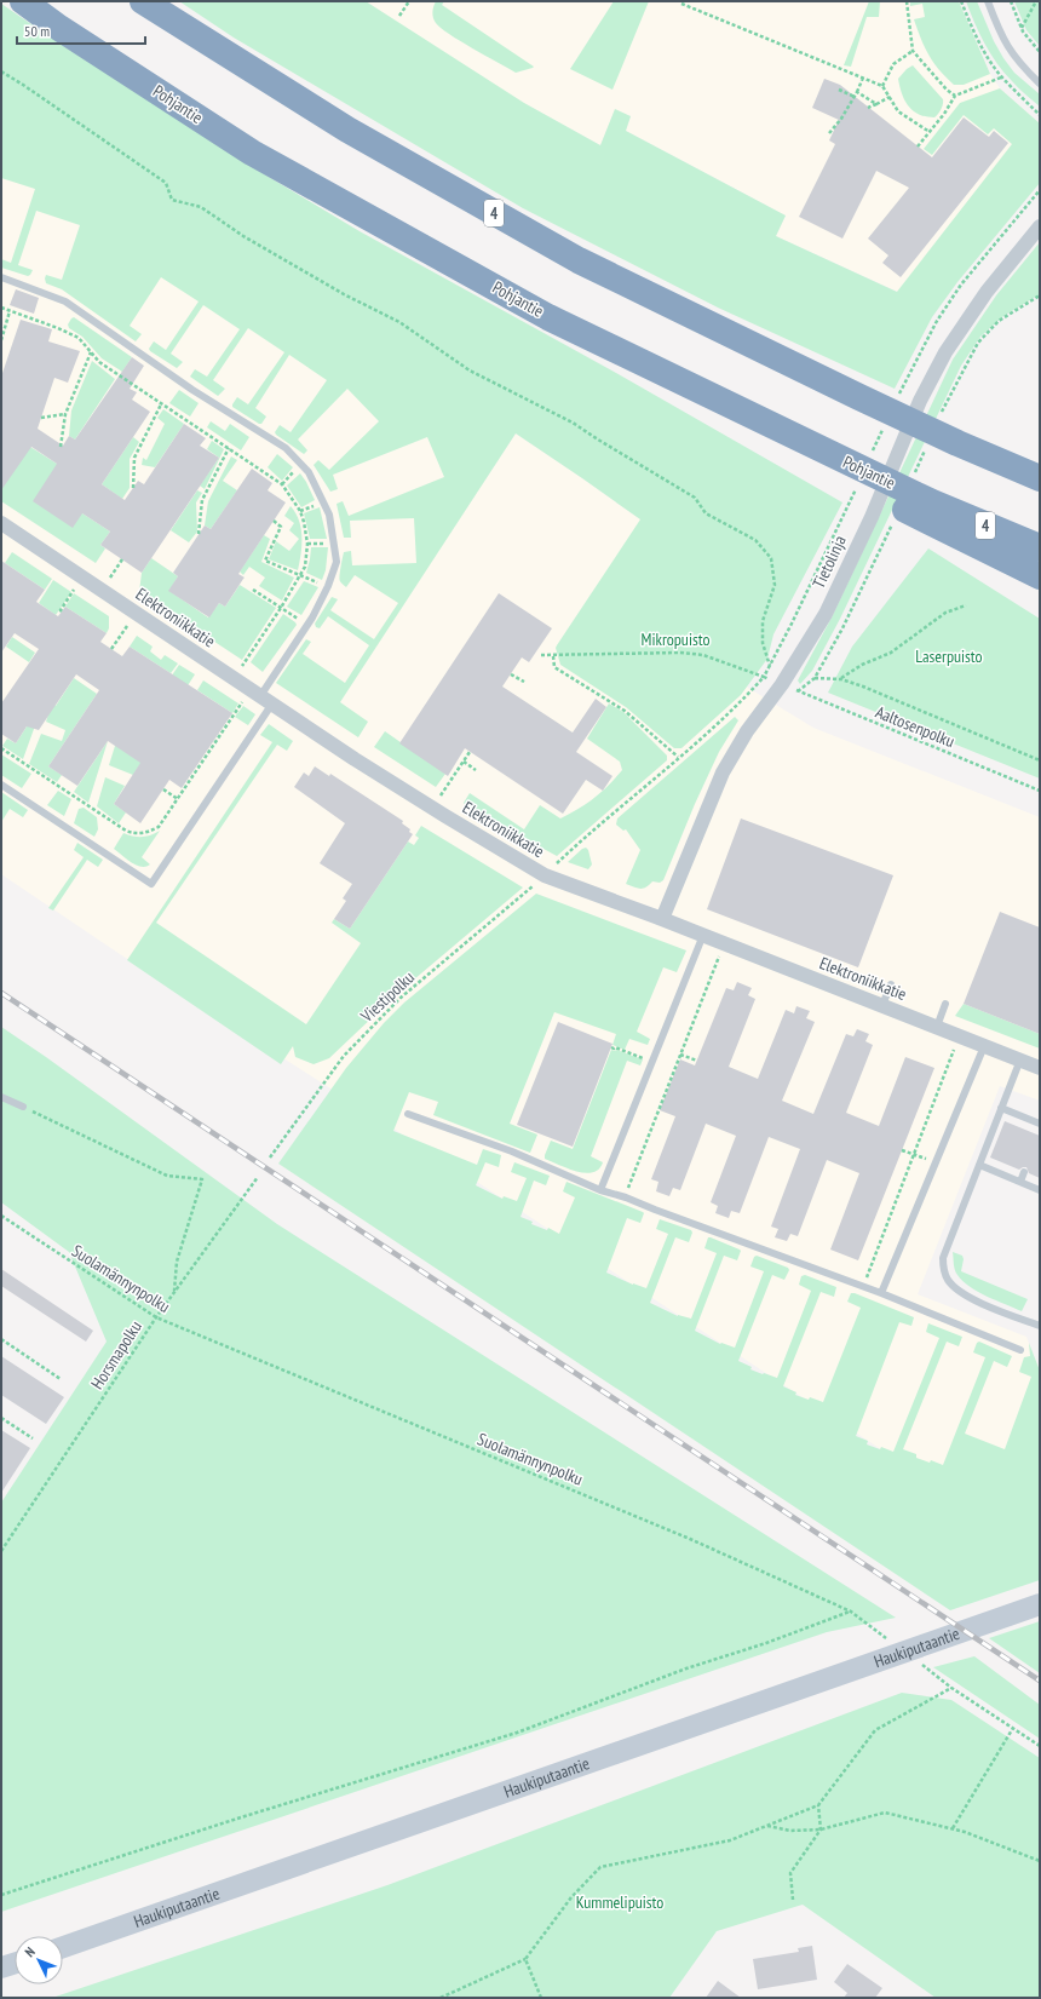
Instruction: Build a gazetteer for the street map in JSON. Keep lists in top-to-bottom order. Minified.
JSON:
{"streets":{"highway":["Pohjantie","4"],"main road":["Haukiputaantie"],"street":["Tietolinja","Elektroniikkatie"],"path":["Aaltosenpolku","Viestipolku","Suolamännynpolku","Horsmapolku"]},"crossings":[["Tietolinja","Elektroniikkatie"],["Tietolinja","Aaltosenpolku"],["Elektroniikkatie","Viestipolku"],["Aaltosenpolku","Viestipolku"],["Suolamännynpolku","Horsmapolku"]],"parks":["Mikropuisto","Laserpuisto","Kummelipuisto"],"scale_bar":"50 m","north":"top left"}
